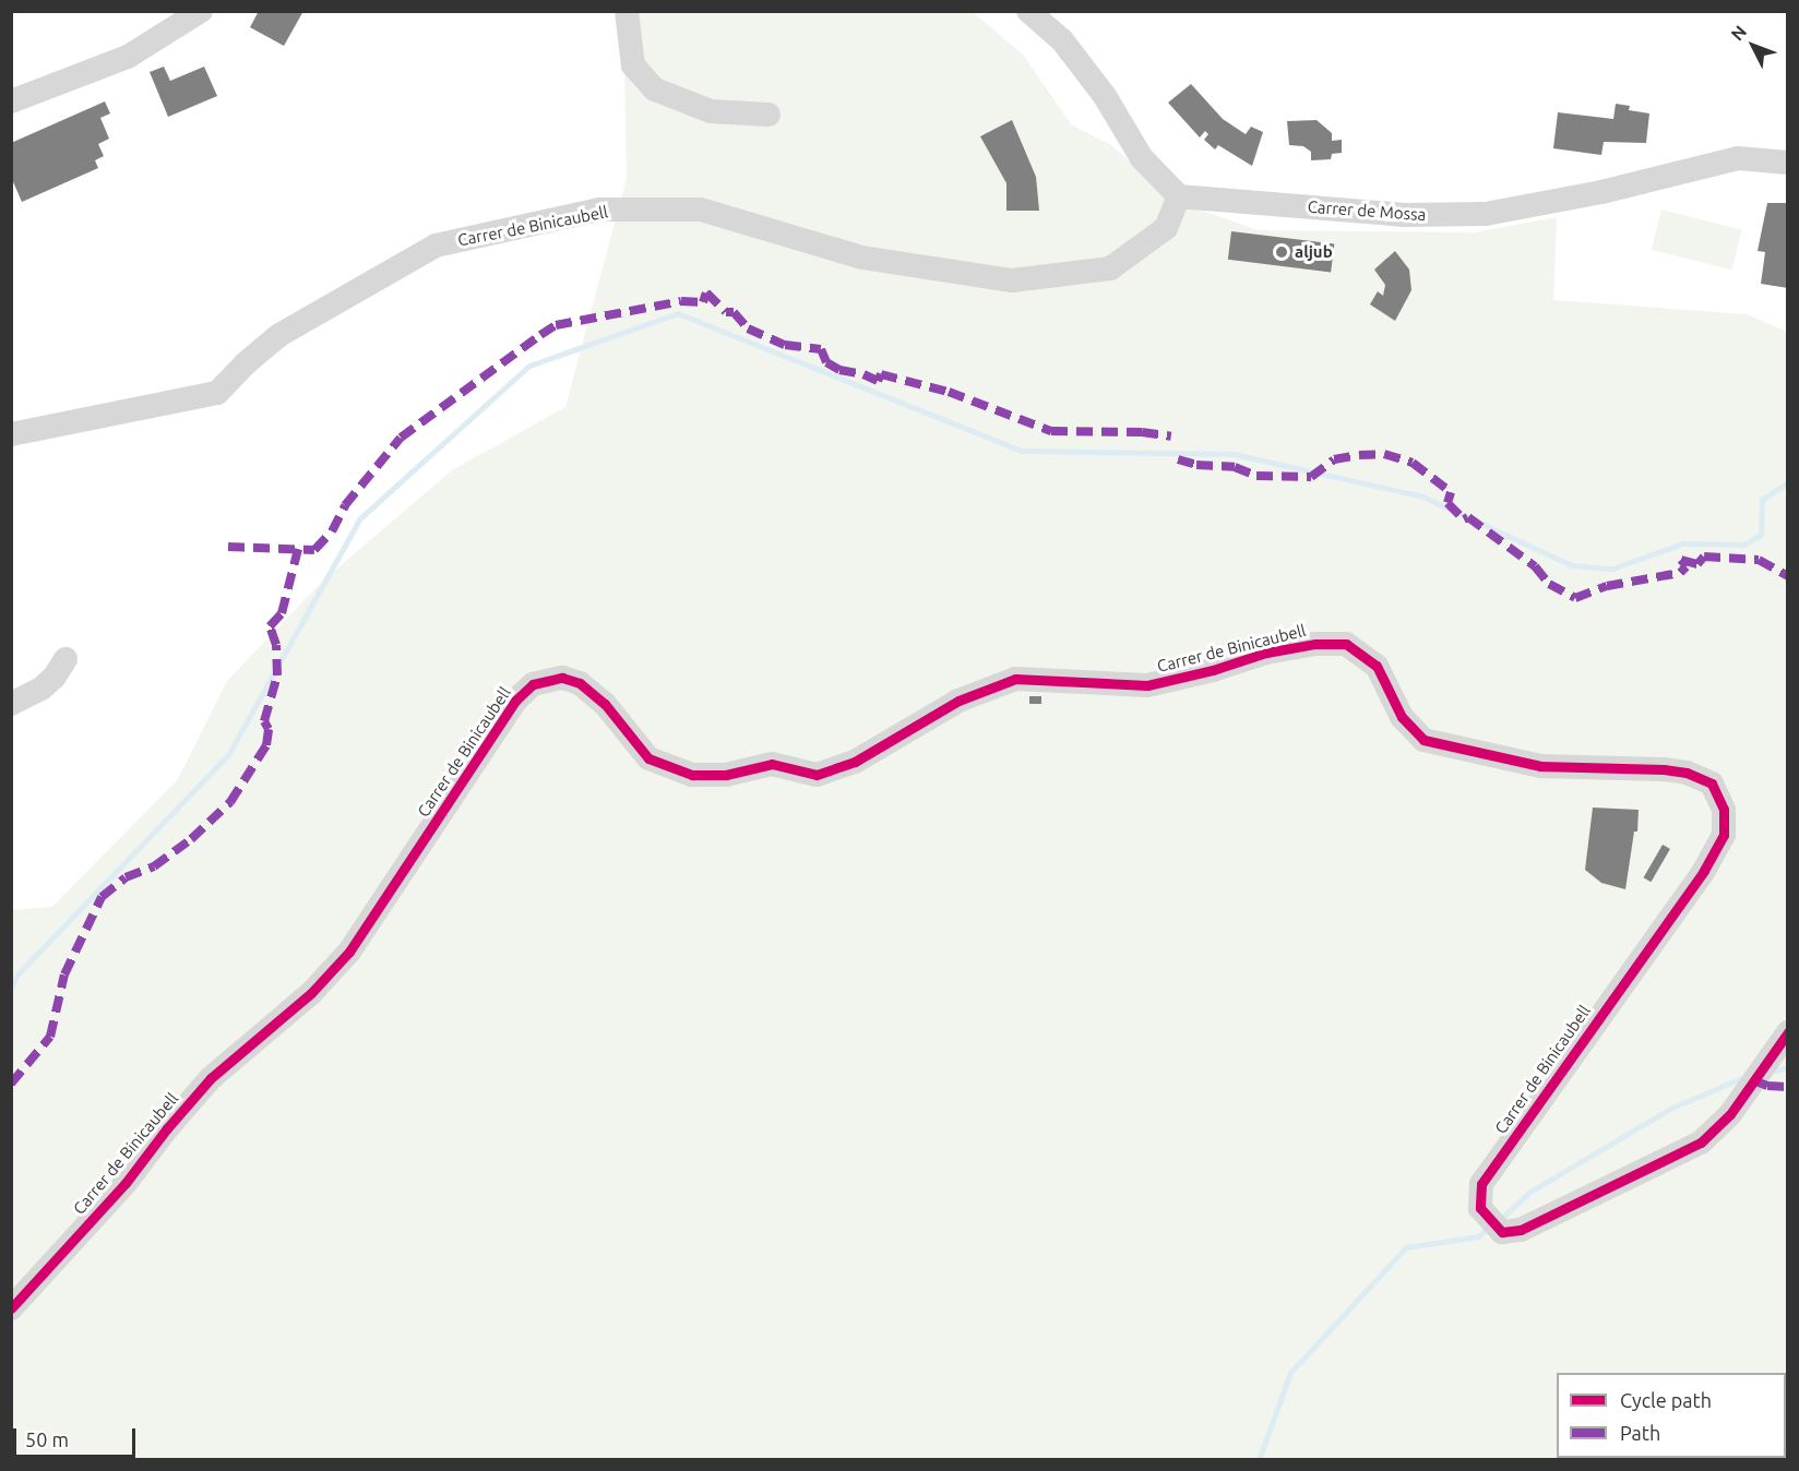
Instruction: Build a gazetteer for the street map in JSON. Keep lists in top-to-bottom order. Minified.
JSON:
{"streets":{"street":["Carrer de Mossa","Carrer de Binicaubell"]},"crossings":[["Carrer de Mossa","Carrer de Binicaubell"]],"places":["aljub"],"legend":["Cycle path","Path"],"scale_bar":"50 m","north":"top left"}
